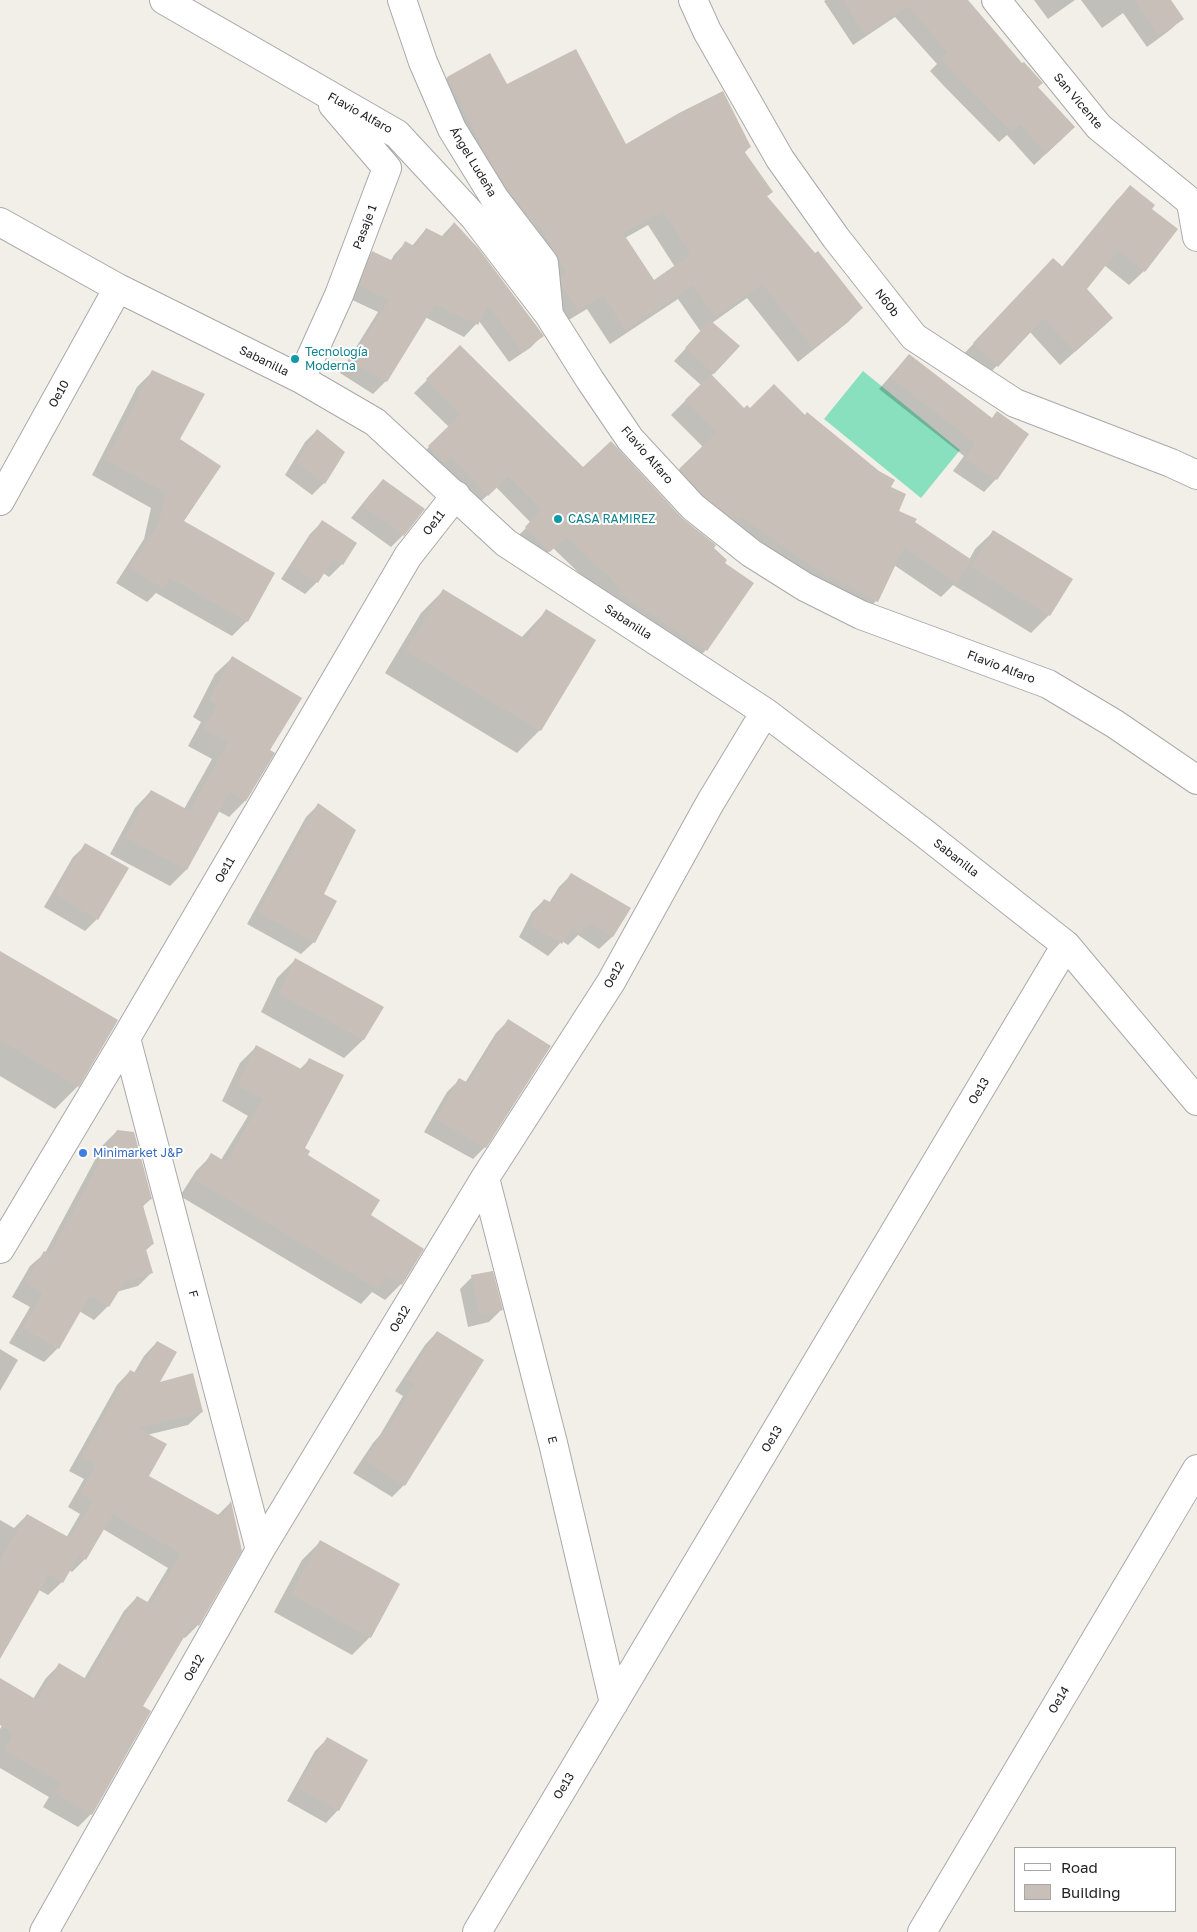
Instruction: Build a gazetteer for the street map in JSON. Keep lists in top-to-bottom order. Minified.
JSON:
{"streets":{"street":["San Vicente","Flavio Alfaro","Ángel Ludeña","Pasaje 1","N60b","Sabanilla","Oe10","Oe11","Oe12","Oe13","F","E","Oe14"]},"crossings":[["Flavio Alfaro","Ángel Ludeña"],["Flavio Alfaro","Pasaje 1"],["Pasaje 1","Sabanilla"],["Sabanilla","Oe10"],["Sabanilla","Oe11"],["Sabanilla","Oe12"],["Sabanilla","Oe13"],["Oe11","F"],["Oe12","F"],["Oe12","E"],["Oe13","E"]],"places":["Tecnología Moderna","CASA RAMIREZ","Minimarket J&P"],"legend":["Road","Building"]}
